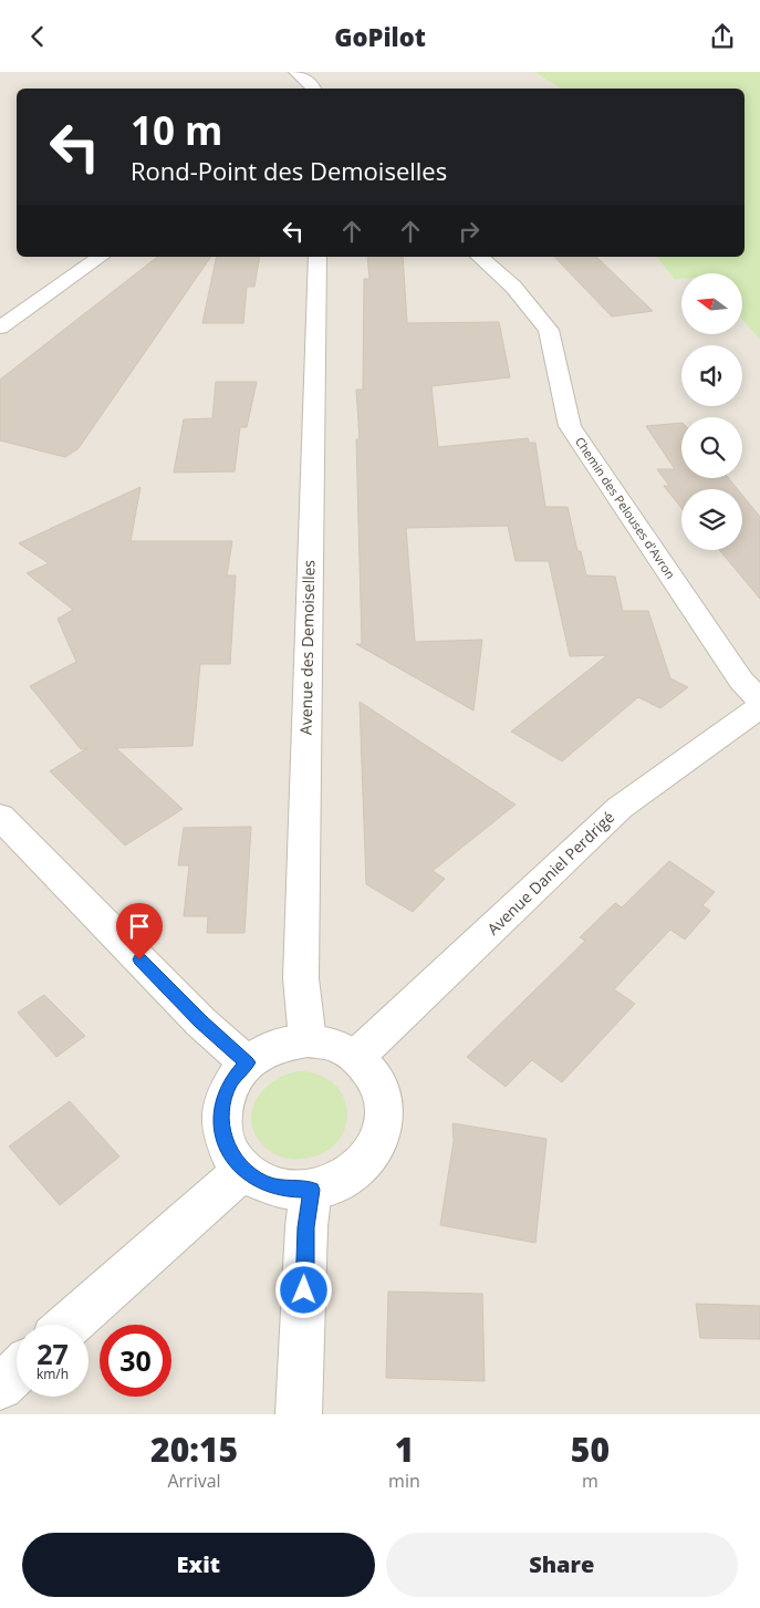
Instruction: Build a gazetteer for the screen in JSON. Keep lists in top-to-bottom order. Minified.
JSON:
{"streets":{"street":["Chemin des Pelouses d'Avron","Avenue des Demoiselles","Avenue Daniel Perdrigé"]},"crossings":[["Avenue des Demoiselles","Avenue Daniel Perdrigé"]],"north":"left","page":{"header":"GoPilot","turn":["10 m","Rond-Point des Demoiselles"],"speed":"27 km/h","limit":"30","eta":["20:15","Arrival","1","min","50","m"],"buttons":["Exit","Share"]}}
